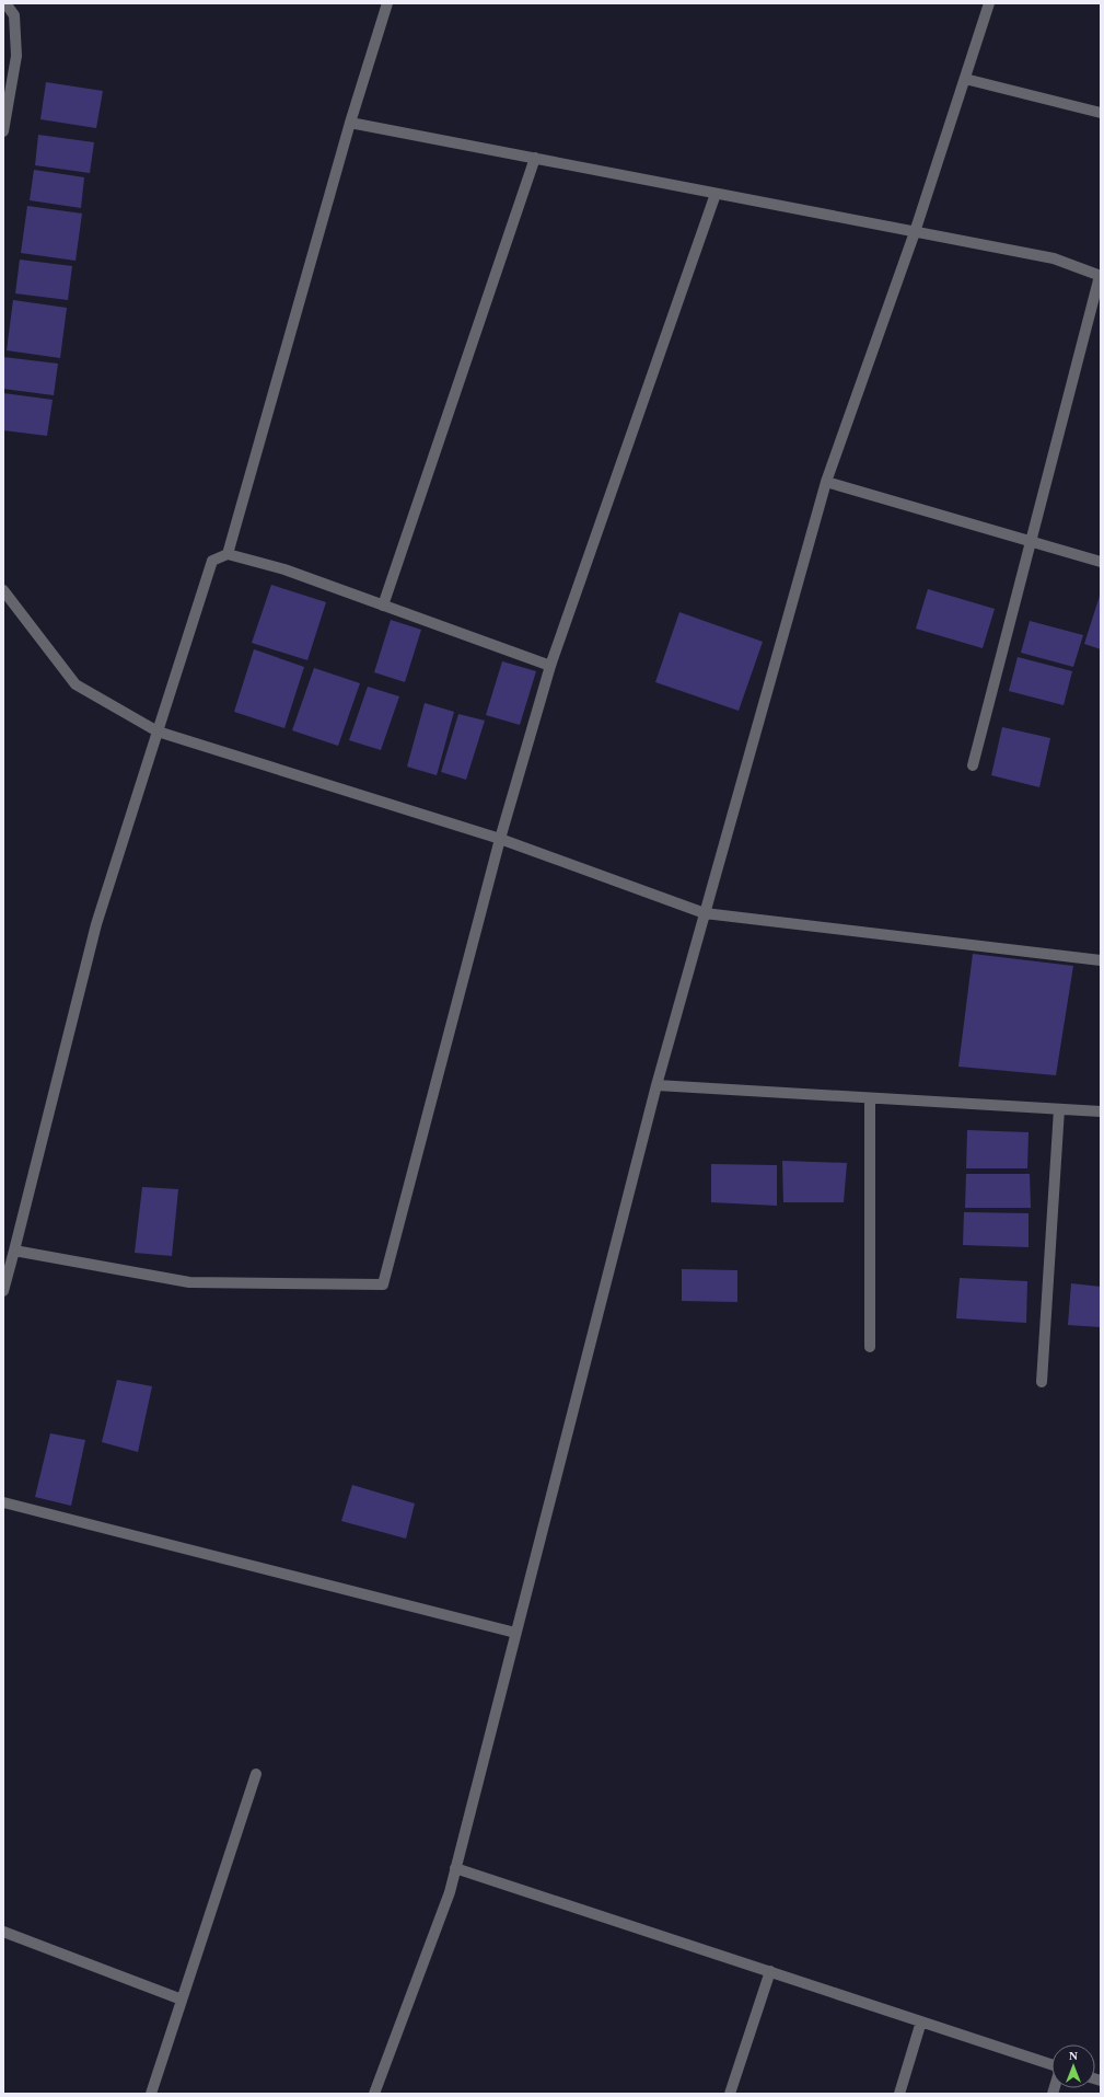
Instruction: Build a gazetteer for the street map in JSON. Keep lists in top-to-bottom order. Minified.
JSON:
{"north":"top"}
